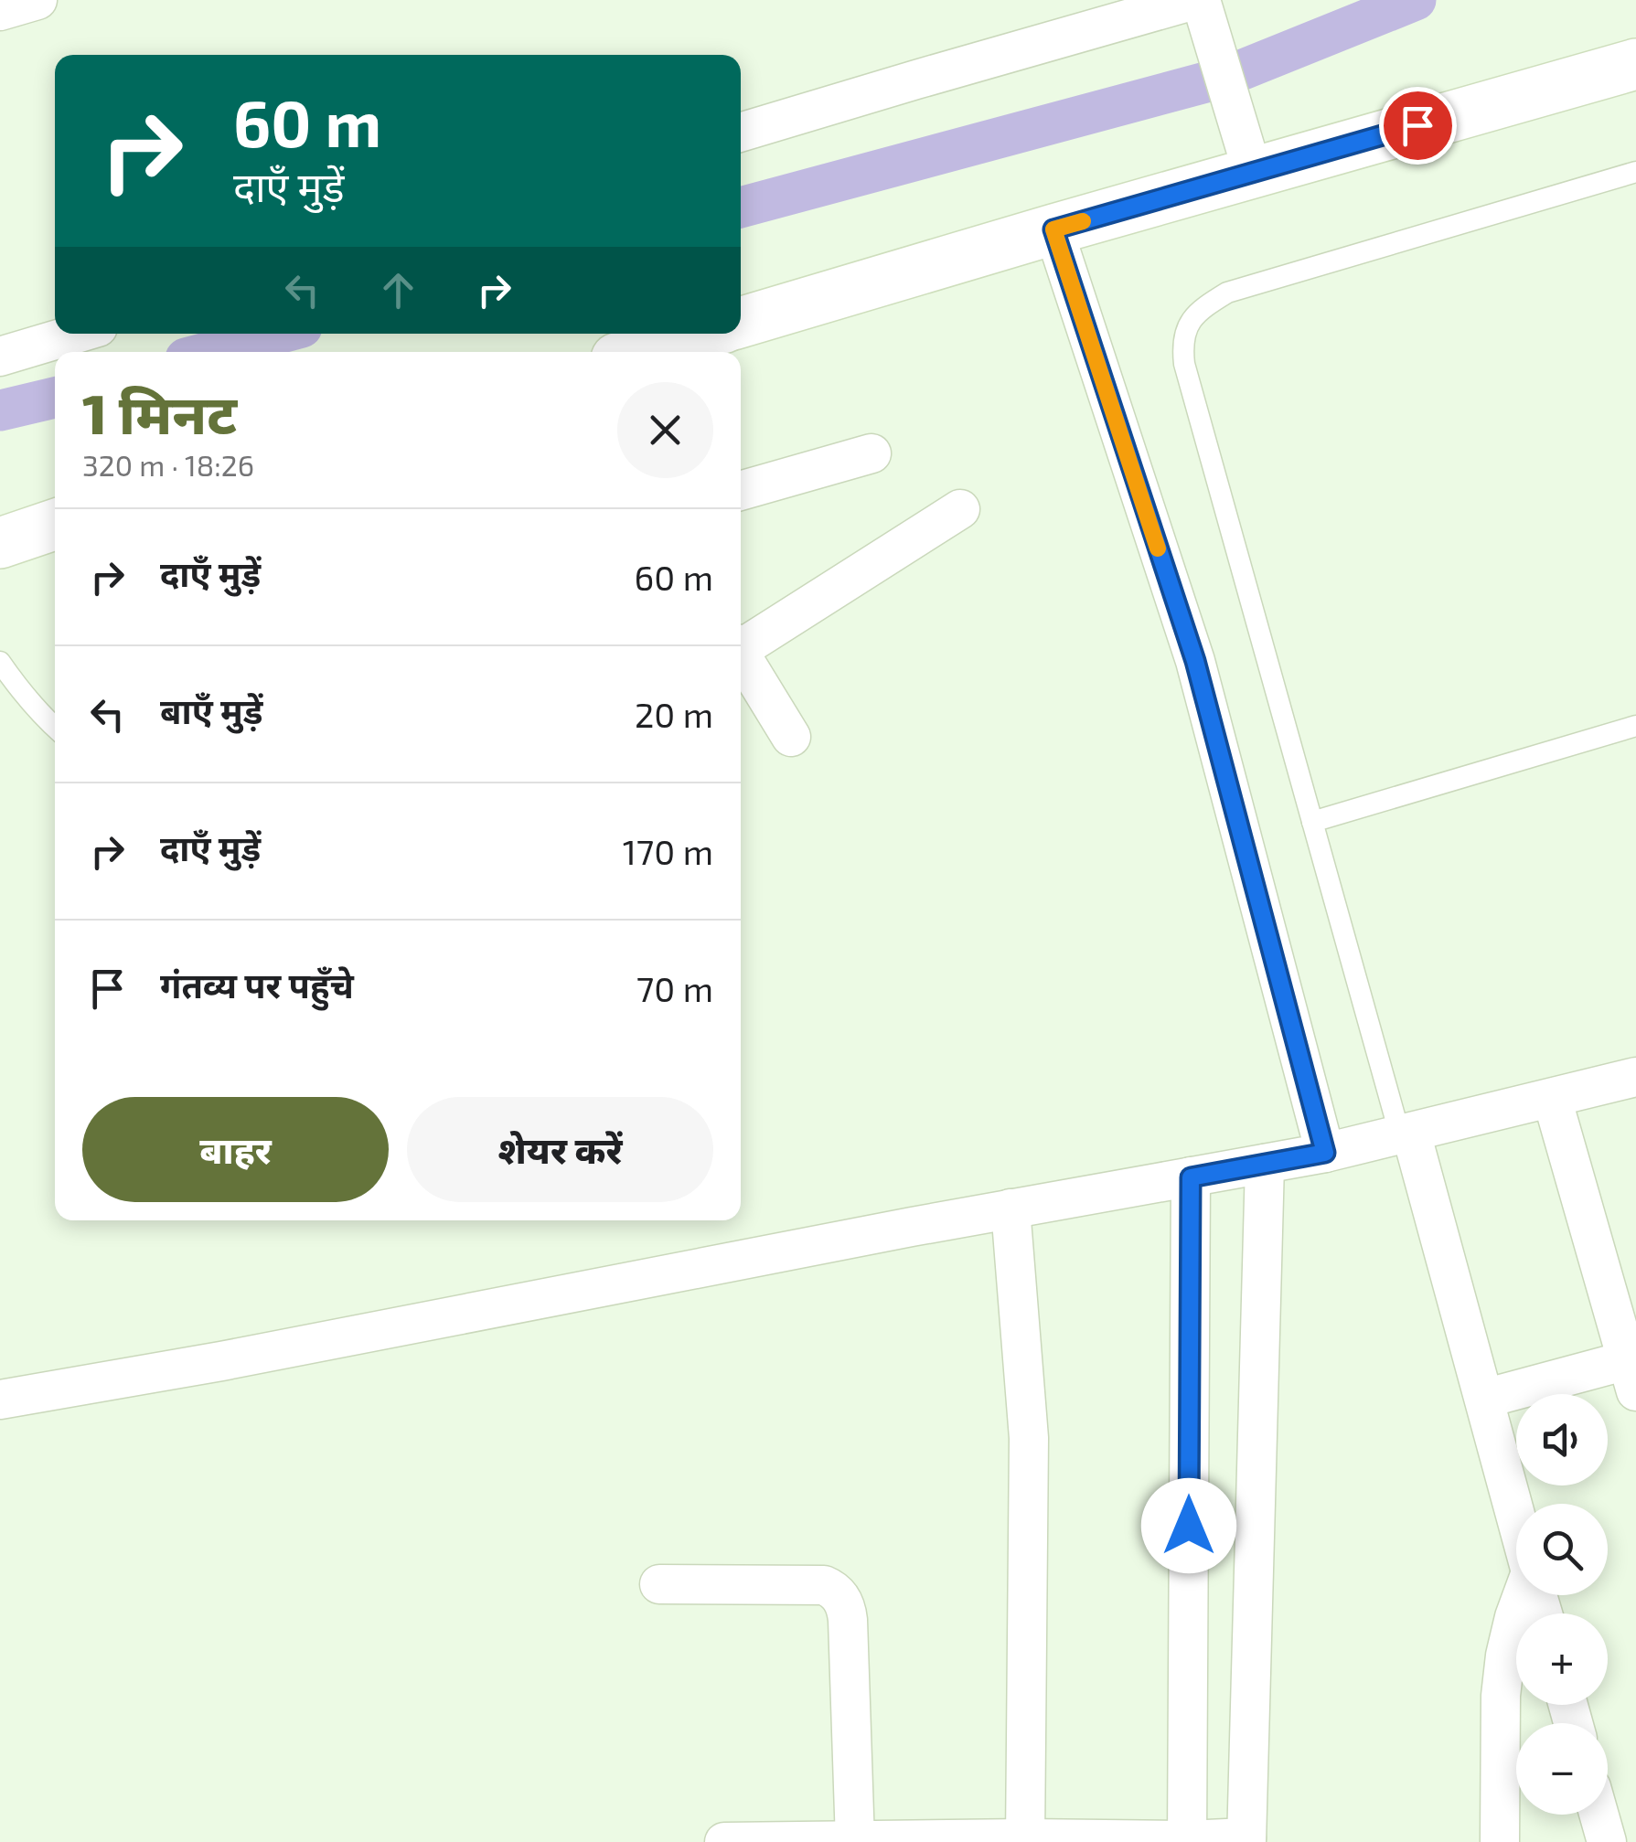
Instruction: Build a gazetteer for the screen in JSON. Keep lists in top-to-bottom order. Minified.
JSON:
{"page":{"turn":["60 m","दाएँ मुड़ें"],"heading":["1 मिनट","320 m · 18:26"],"list":[{"name":"दाएँ मुड़ें","value":"60 m"},{"name":"बाएँ मुड़ें","value":"20 m"},{"name":"दाएँ मुड़ें","value":"170 m"},{"name":"गंतव्य पर पहुँचे","value":"70 m"}],"buttons":["बाहर","शेयर करें"],"map_buttons":["+","−"]}}
